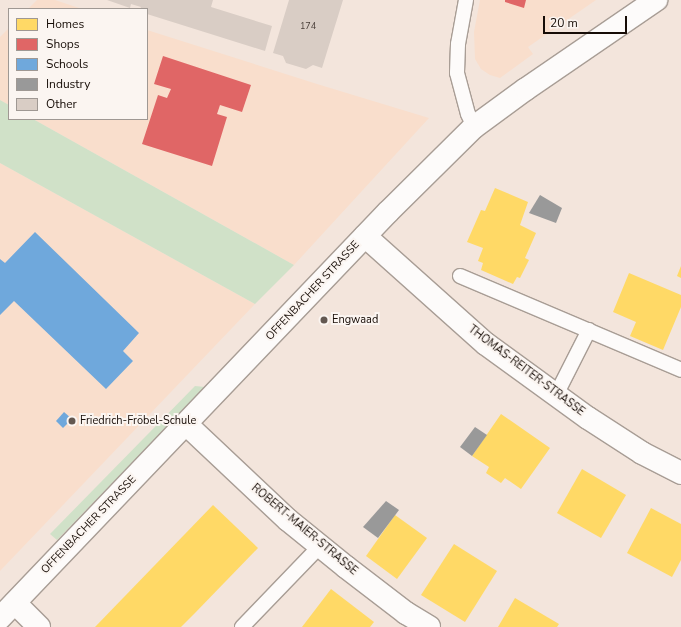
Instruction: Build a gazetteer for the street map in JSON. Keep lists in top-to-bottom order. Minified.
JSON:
{"streets":{"street":["OFFENBACHER STRASSE","THOMAS-REITER-STRASSE","ROBERT-MAIER-STRASSE"]},"crossings":[["OFFENBACHER STRASSE","THOMAS-REITER-STRASSE"],["OFFENBACHER STRASSE","ROBERT-MAIER-STRASSE"]],"places":["Engwaad","Friedrich-Fröbel-Schule"],"house_numbers":["174"],"legend":["Homes","Shops","Schools","Industry","Other"],"scale_bar":"20 m"}
